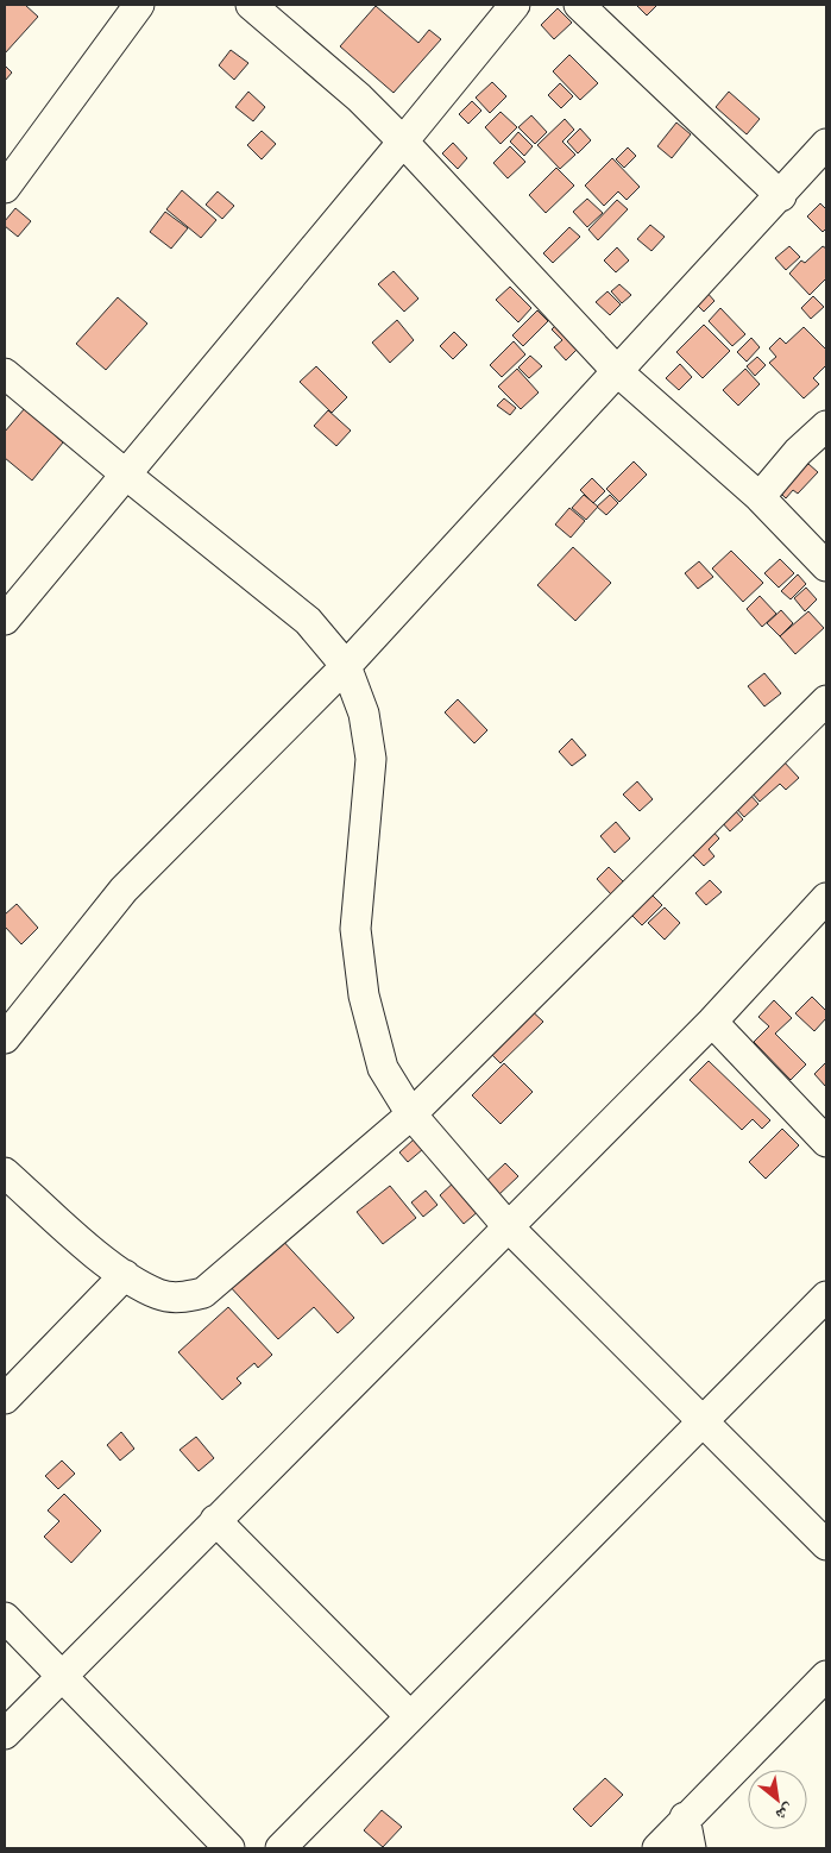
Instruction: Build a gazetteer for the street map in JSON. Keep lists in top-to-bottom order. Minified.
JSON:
{"north":"bottom right"}
